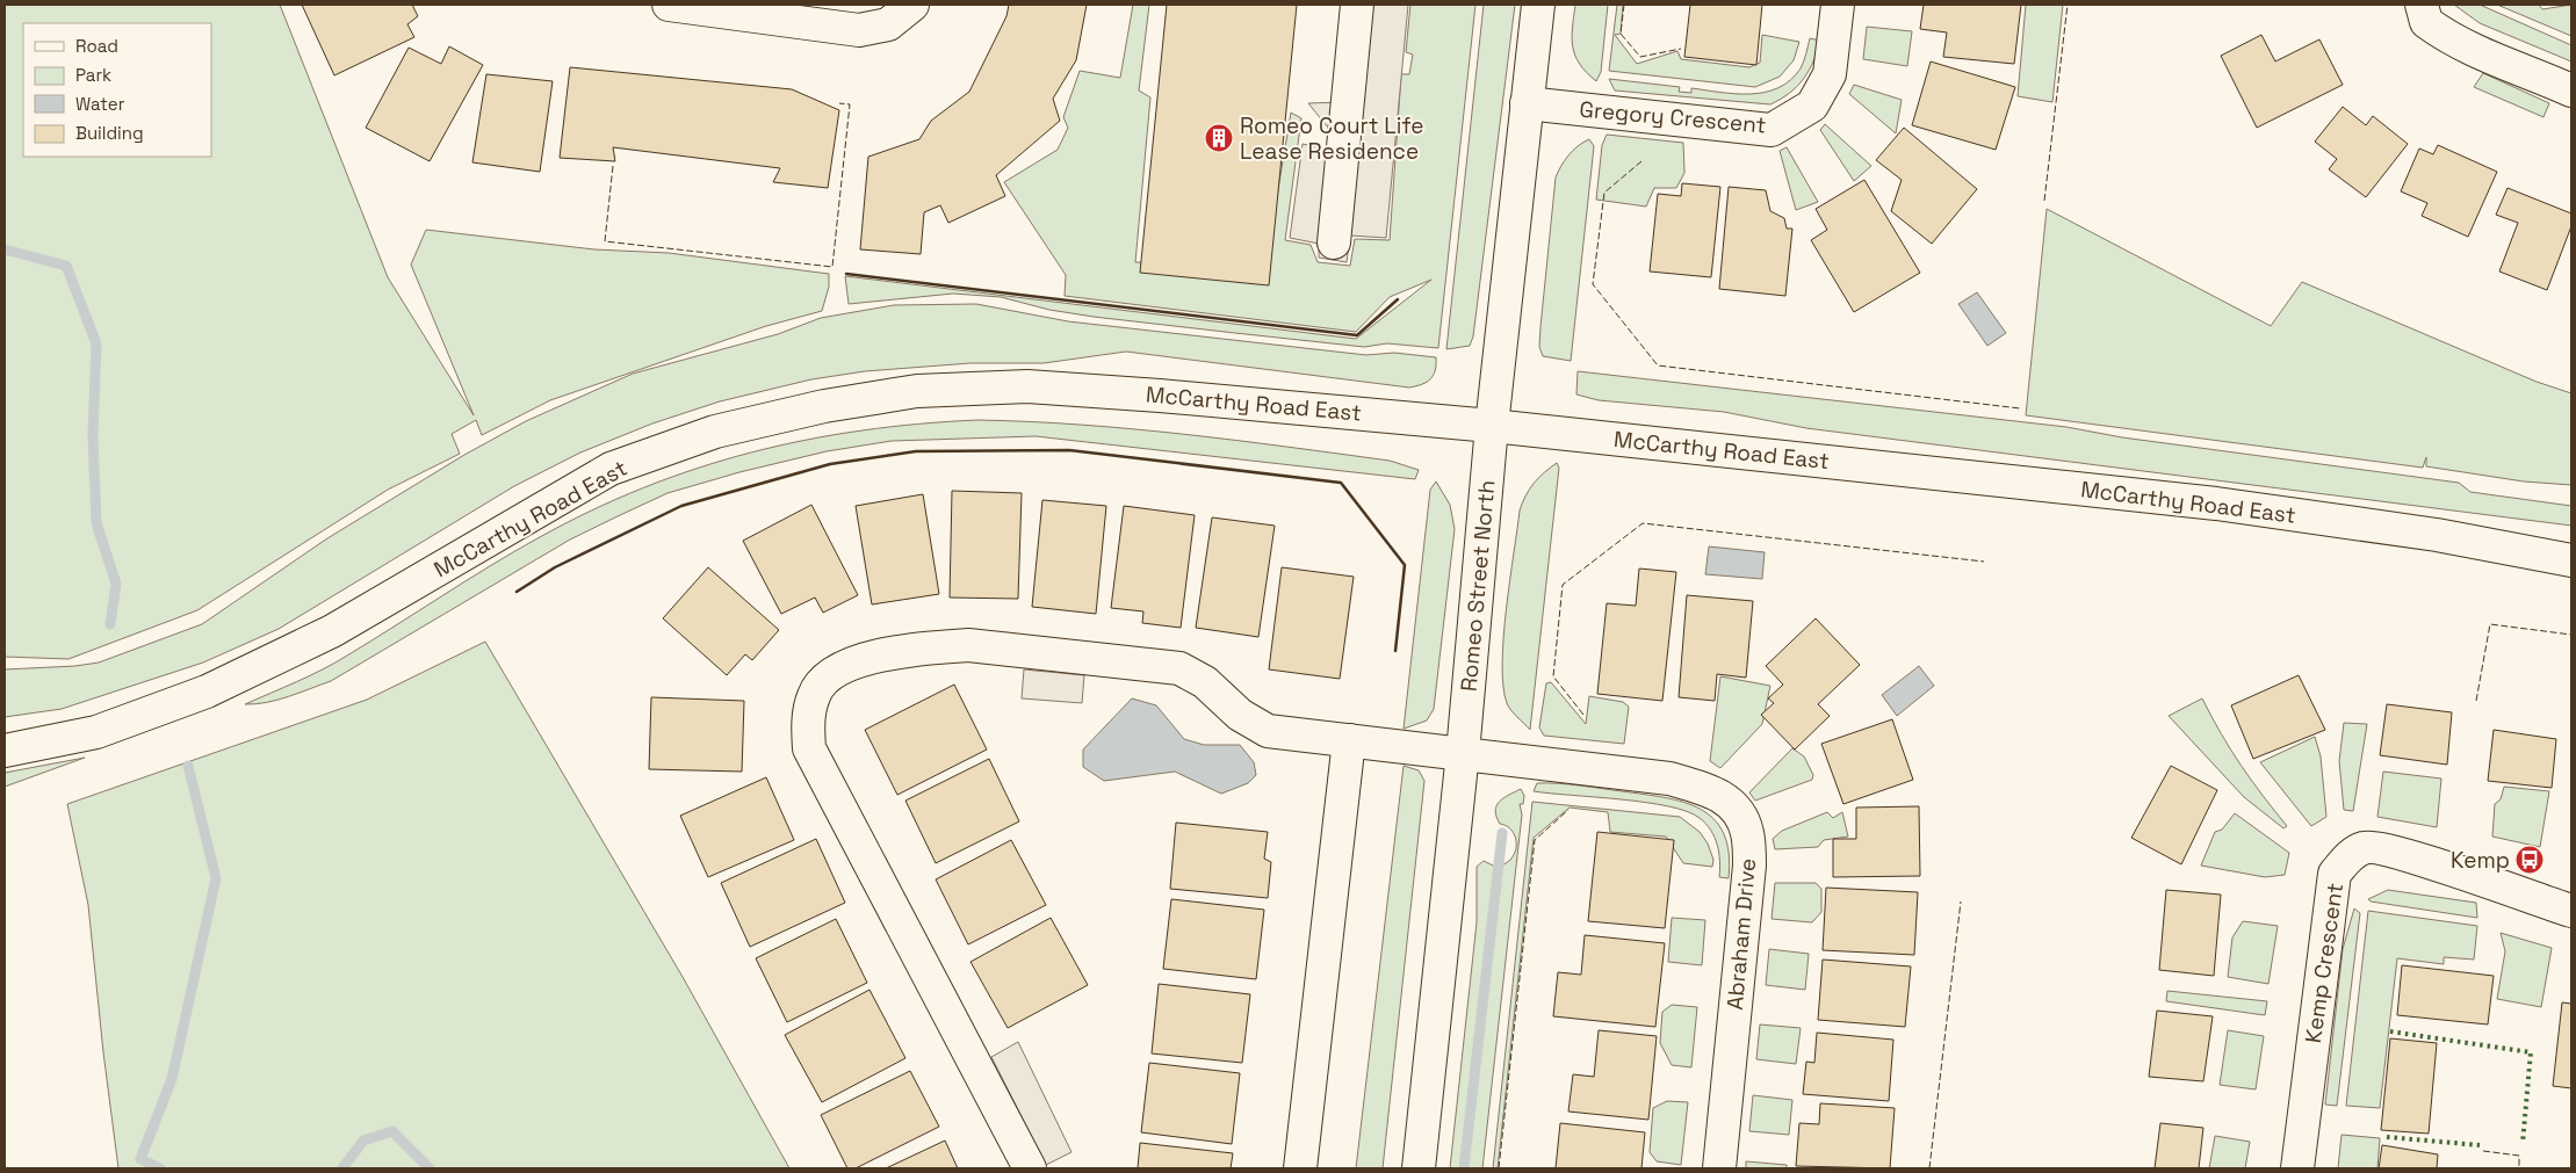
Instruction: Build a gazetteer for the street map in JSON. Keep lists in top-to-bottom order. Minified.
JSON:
{"streets":{"street":["Gregory Crescent","McCarthy Road East","Romeo Street North","Abraham Drive","Kemp Crescent"]},"crossings":[["Gregory Crescent","Romeo Street North"],["McCarthy Road East","Romeo Street North"],["Romeo Street North","Abraham Drive"]],"places":{"building":["Romeo Court Life Lease Residence"],"bus stop":["Kemp"]},"legend":["Road","Park","Water","Building"]}
